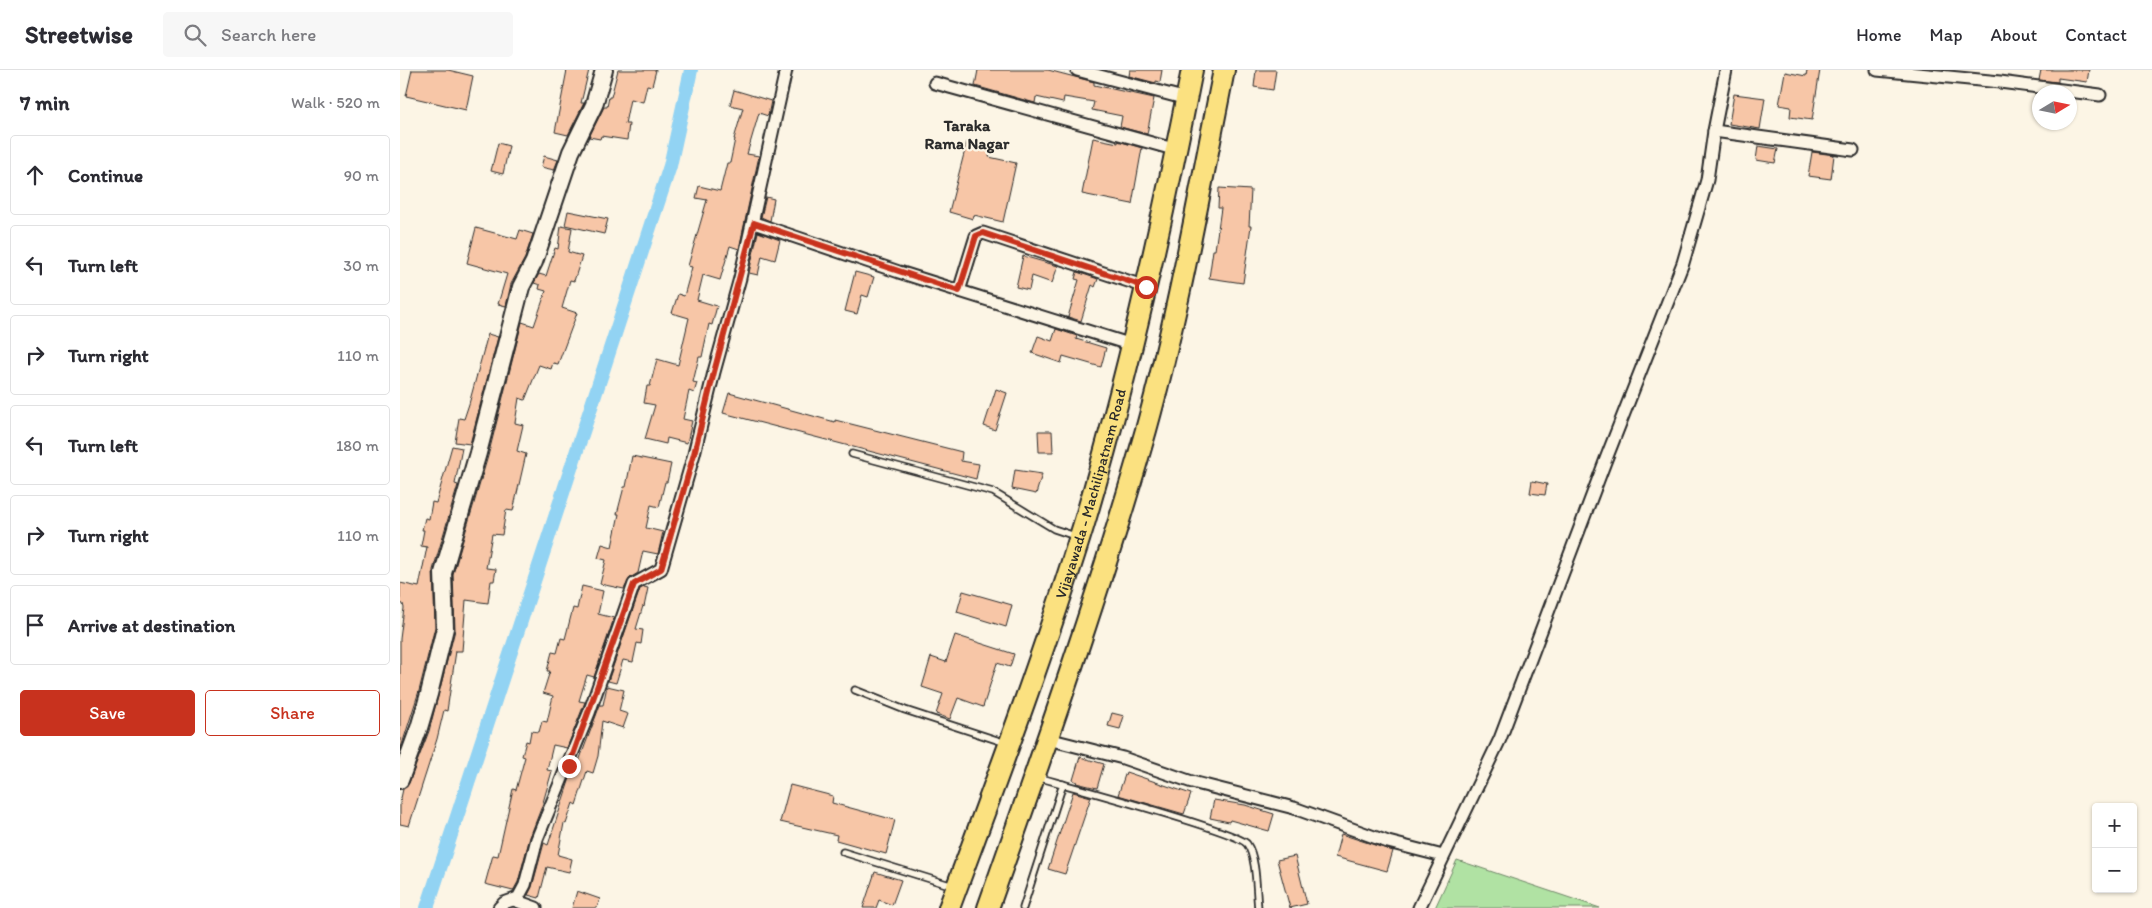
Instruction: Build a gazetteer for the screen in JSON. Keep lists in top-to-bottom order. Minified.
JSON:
{"streets":{"highway":["Vijayawada - Machilipatnam Road"]},"districts":["Taraka Rama Nagar"],"north":"right","page":{"header":"Streetwise","search":"Search here","nav":["Home","Map","About","Contact"],"heading":["7 min","Walk · 520 m"],"list":[["Continue","90 m"],["Turn left","30 m"],["Turn right","110 m"],["Turn left","180 m"],["Turn right","110 m"],"Arrive at destination"],"buttons":["Save","Share"],"map_buttons":["+","−"]}}
